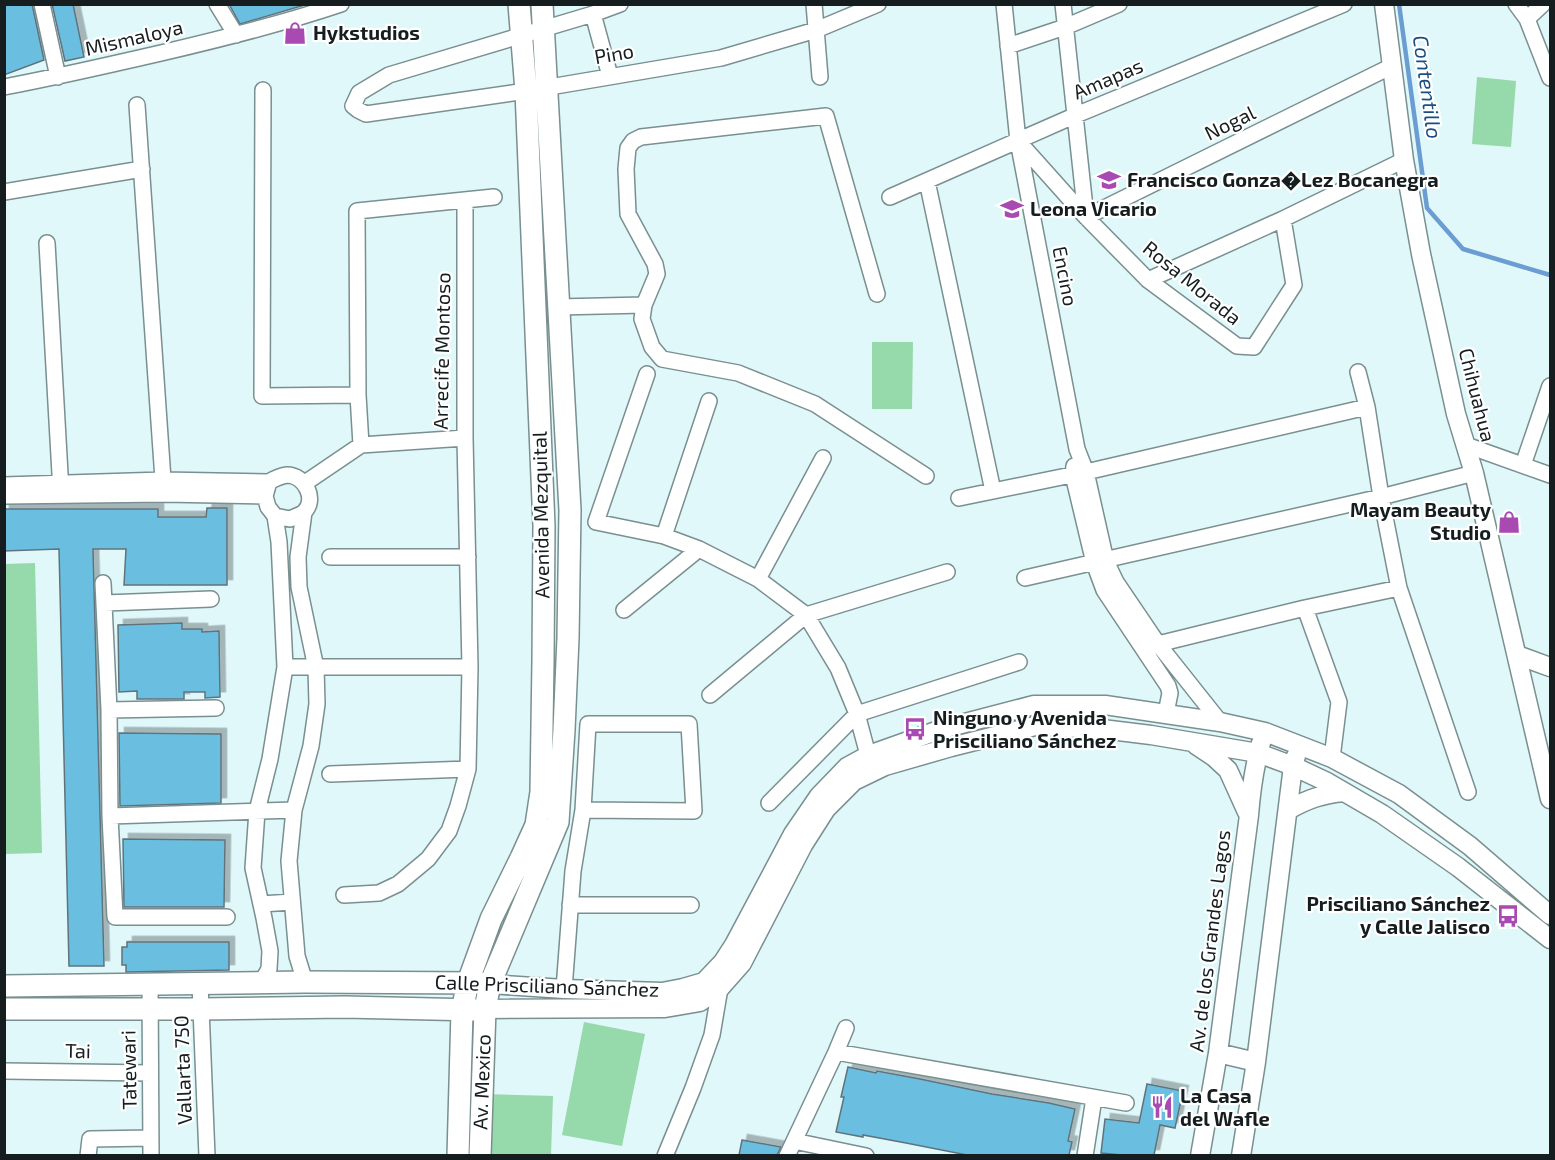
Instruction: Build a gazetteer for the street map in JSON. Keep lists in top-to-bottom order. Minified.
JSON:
{"streets":{"main road":["Avenida Mezquital","Calle Prisciliano Sánchez","Av. Mexico"],"street":["Mismaloya","Pino","Amapas","Nogal","Encino","Rosa Morada","Arrecife Montoso","Chihuahua","Av. de los Grandes Lagos","Tai","Tatewari","Vallarta 750"]},"crossings":[["Pino","Avenida Mezquital"],["Amapas","Encino"],["Amapas","Rosa Morada"],["Nogal","Rosa Morada"],["Nogal","Chihuahua"],["Encino","Rosa Morada"],["Avenida Mezquital","Calle Prisciliano Sánchez"],["Avenida Mezquital","Av. Mexico"],["Av. de los Grandes Lagos","Calle Prisciliano Sánchez"],["Calle Prisciliano Sánchez","Tatewari"],["Calle Prisciliano Sánchez","Vallarta 750"],["Calle Prisciliano Sánchez","Av. Mexico"],["Tai","Tatewari"]],"water":["Contentillo"],"places":{"shop":["Hykstudios","Mayam Beauty Studio"],"school or university":["Francisco Gonza�Lez Bocanegra","Leona Vicario"],"bus stop":["Ninguno y Avenida Prisciliano Sánchez","Prisciliano Sánchez y Calle Jalisco"],"restaurant":["La Casa del Wafle"]}}
